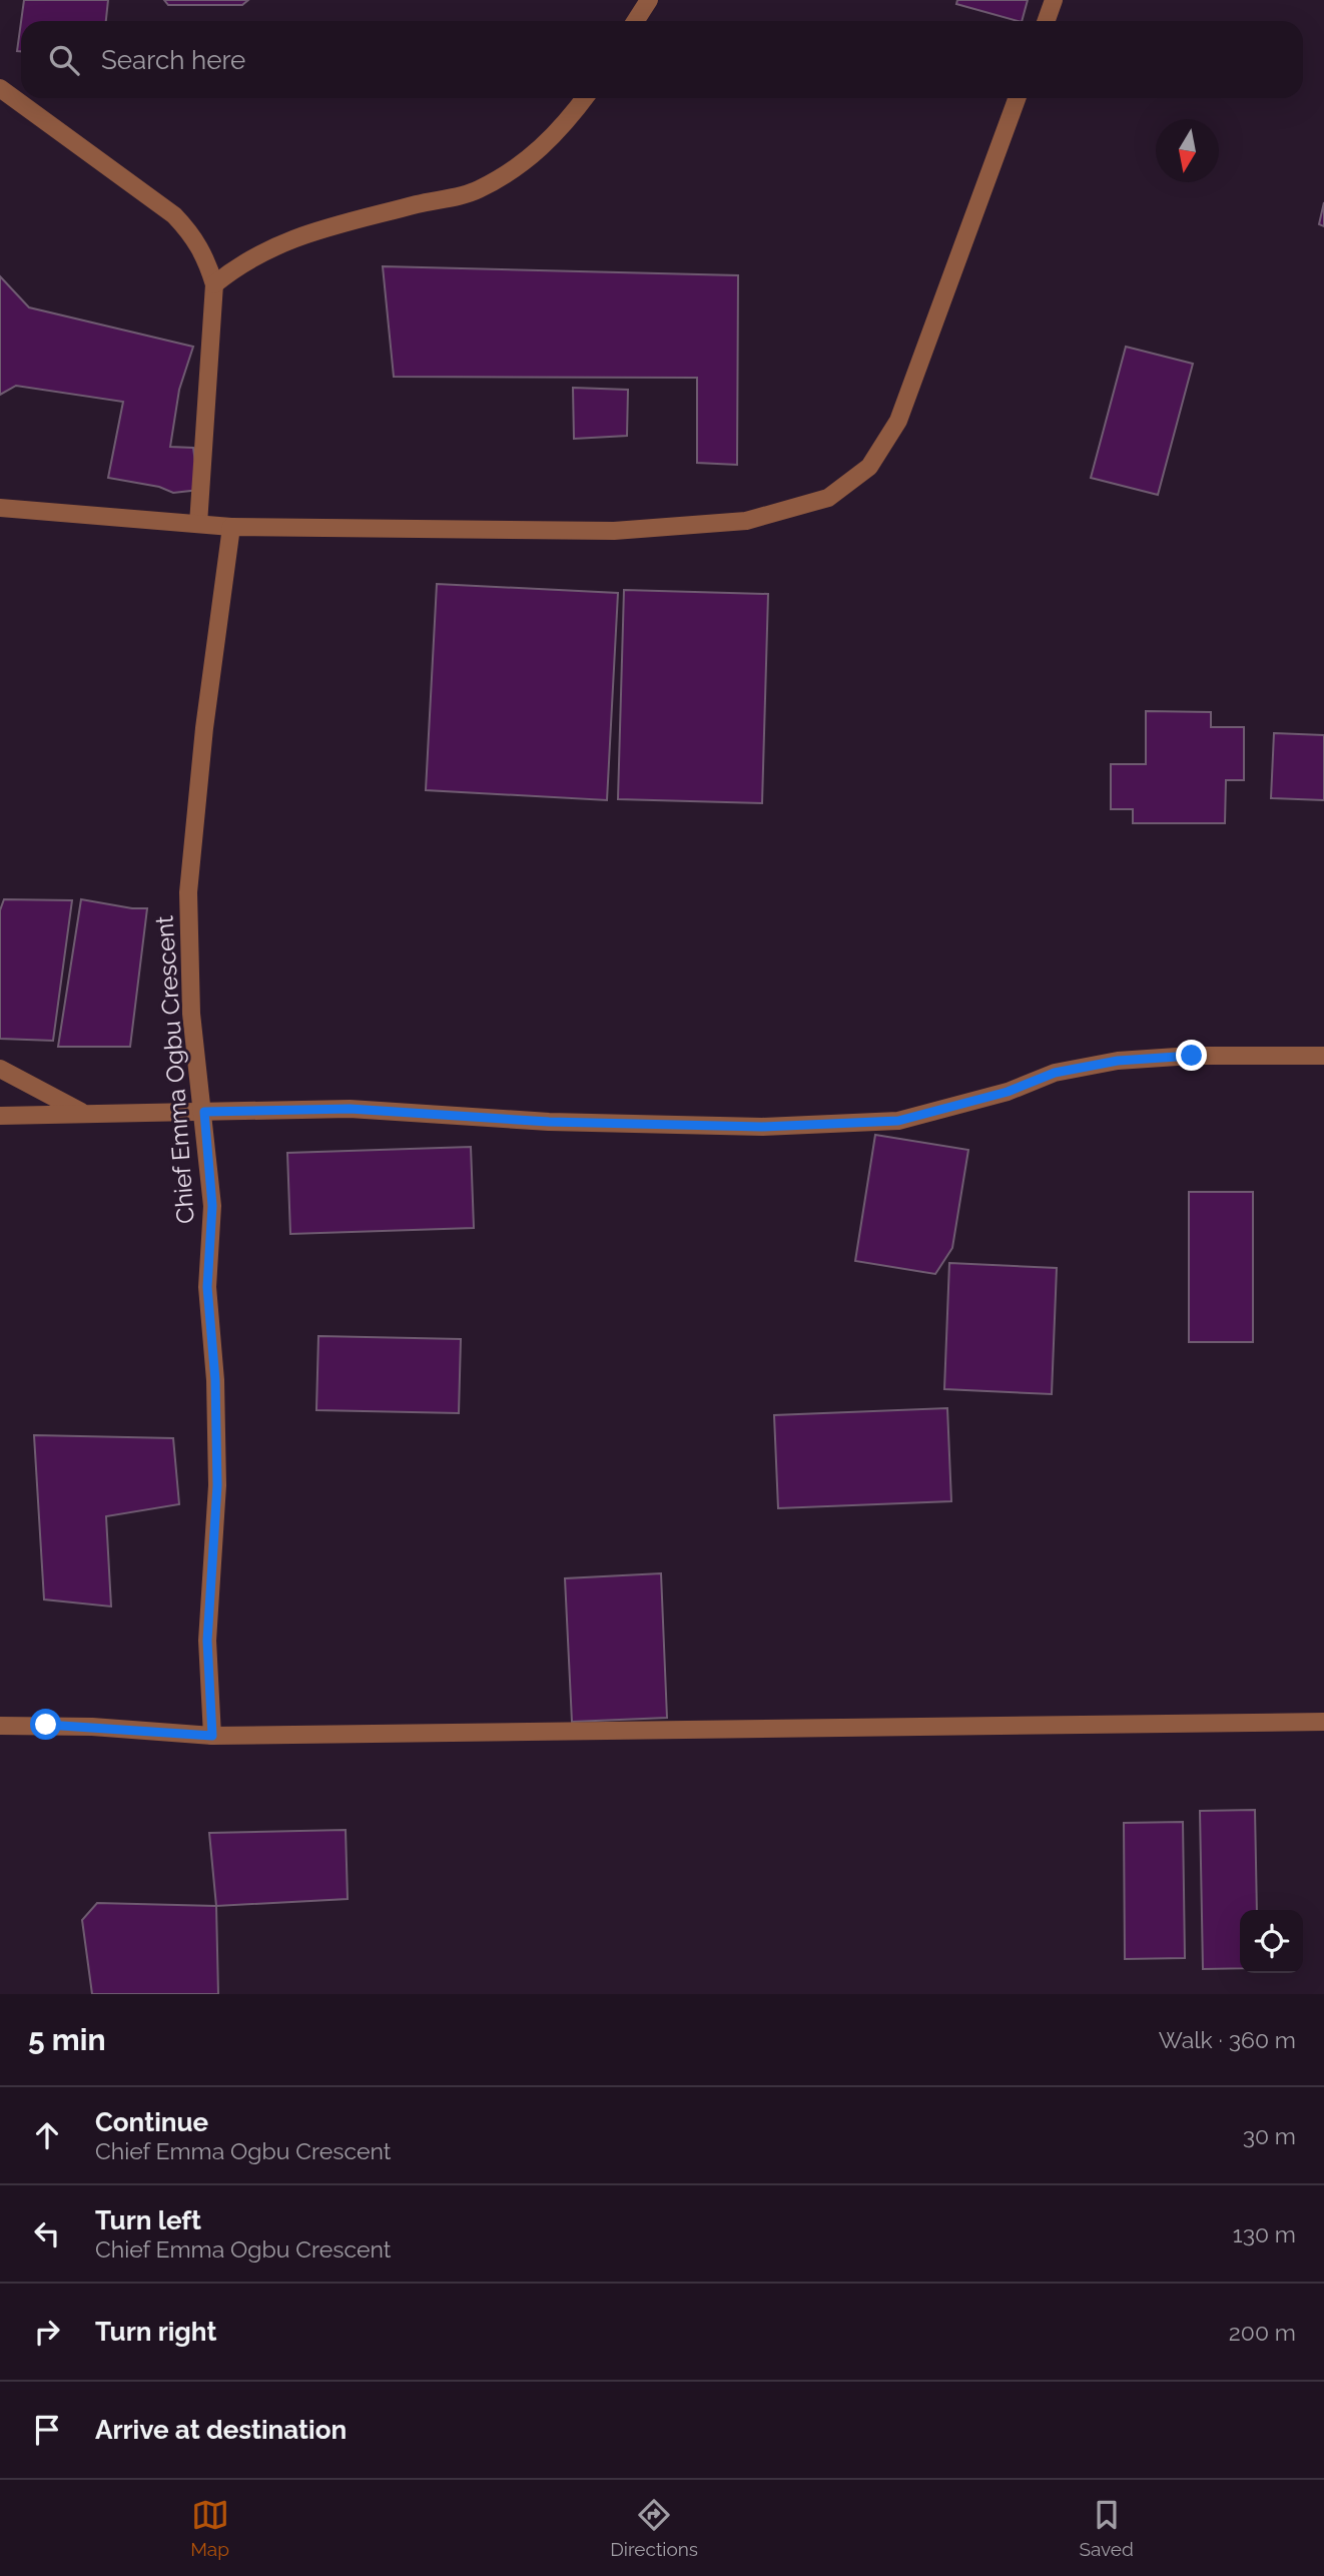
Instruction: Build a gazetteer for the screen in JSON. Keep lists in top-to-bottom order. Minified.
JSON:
{"streets":{"street":["Chief Emma Ogbu Crescent"]},"north":"bottom","page":{"search":"Search here","heading":["5 min","Walk · 360 m"],"list":[["Continue","Chief Emma Ogbu Crescent","30 m"],["Turn left","Chief Emma Ogbu Crescent","130 m"],["Turn right","200 m"],"Arrive at destination"],"nav":["Map","Directions","Saved"]}}
